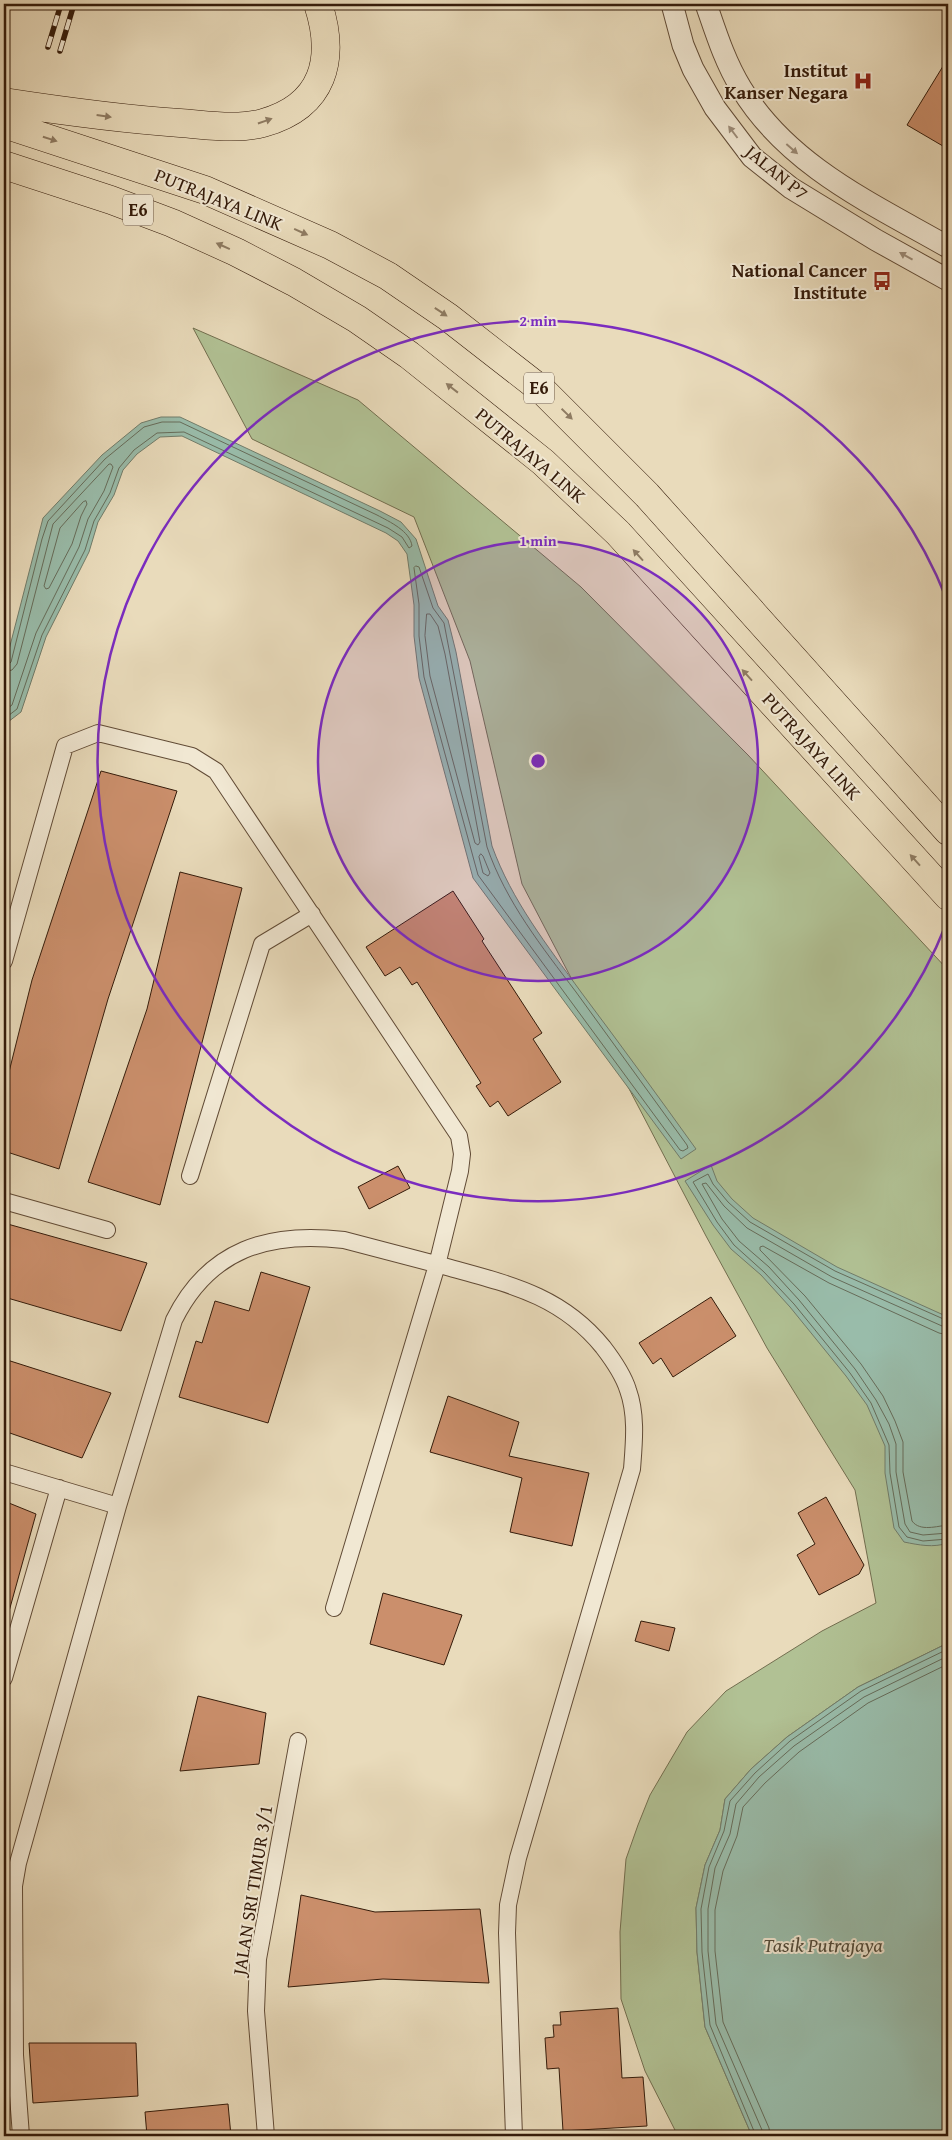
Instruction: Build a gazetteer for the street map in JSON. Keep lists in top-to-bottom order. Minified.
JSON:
{"streets":{"highway":["PUTRAJAYA LINK","E6"],"street":["JALAN P7","JALAN SRI TIMUR 3/1"]},"water":["Tasik Putrajaya"],"places":{"hospital":["Institut Kanser Negara"],"bus stop":["National Cancer Institute"]},"rings":["2 min","1 min"]}
